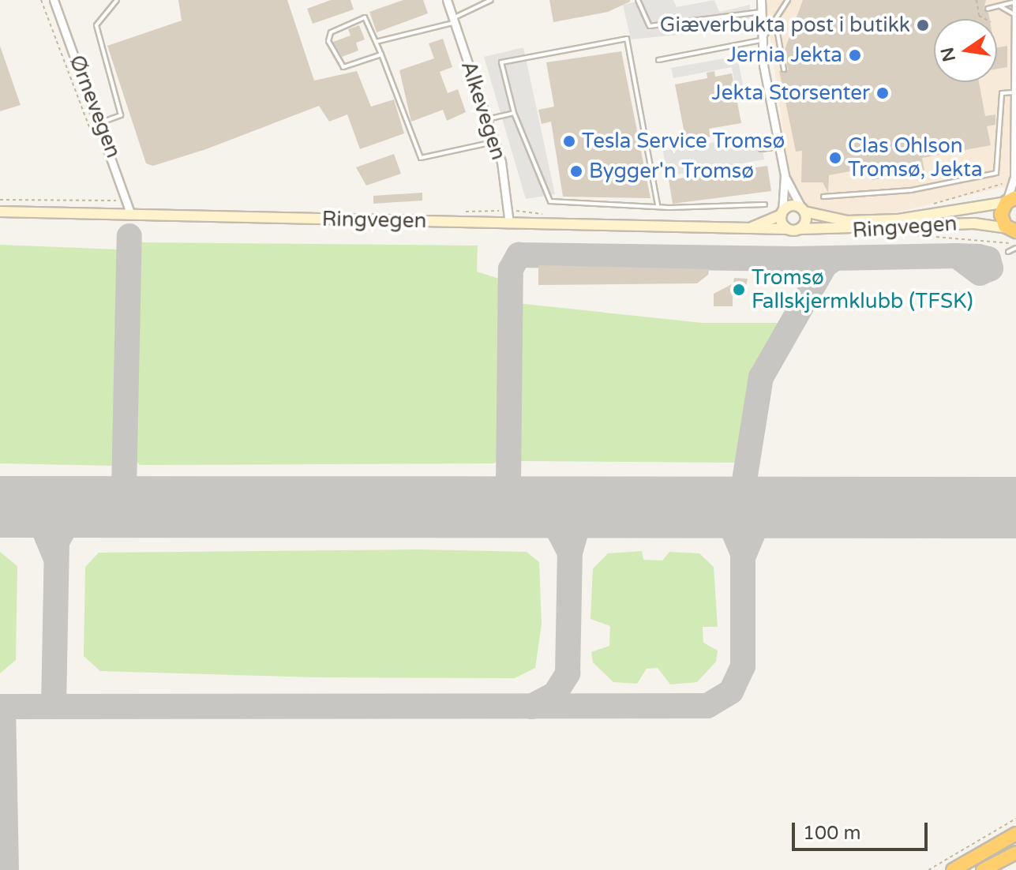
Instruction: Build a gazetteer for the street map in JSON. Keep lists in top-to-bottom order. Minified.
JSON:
{"streets":{"street":["Ørnevegen","Alkevegen","Ringvegen"]},"crossings":[["Ørnevegen","Ringvegen"],["Alkevegen","Ringvegen"]],"places":["Giæverbukta post i butikk","Jernia Jekta","Jekta Storsenter","Tesla Service Tromsø","Clas Ohlson Tromsø, Jekta","Bygger'n Tromsø","Tromsø Fallskjermklubb (TFSK)"],"scale_bar":"100 m","north":"left"}
